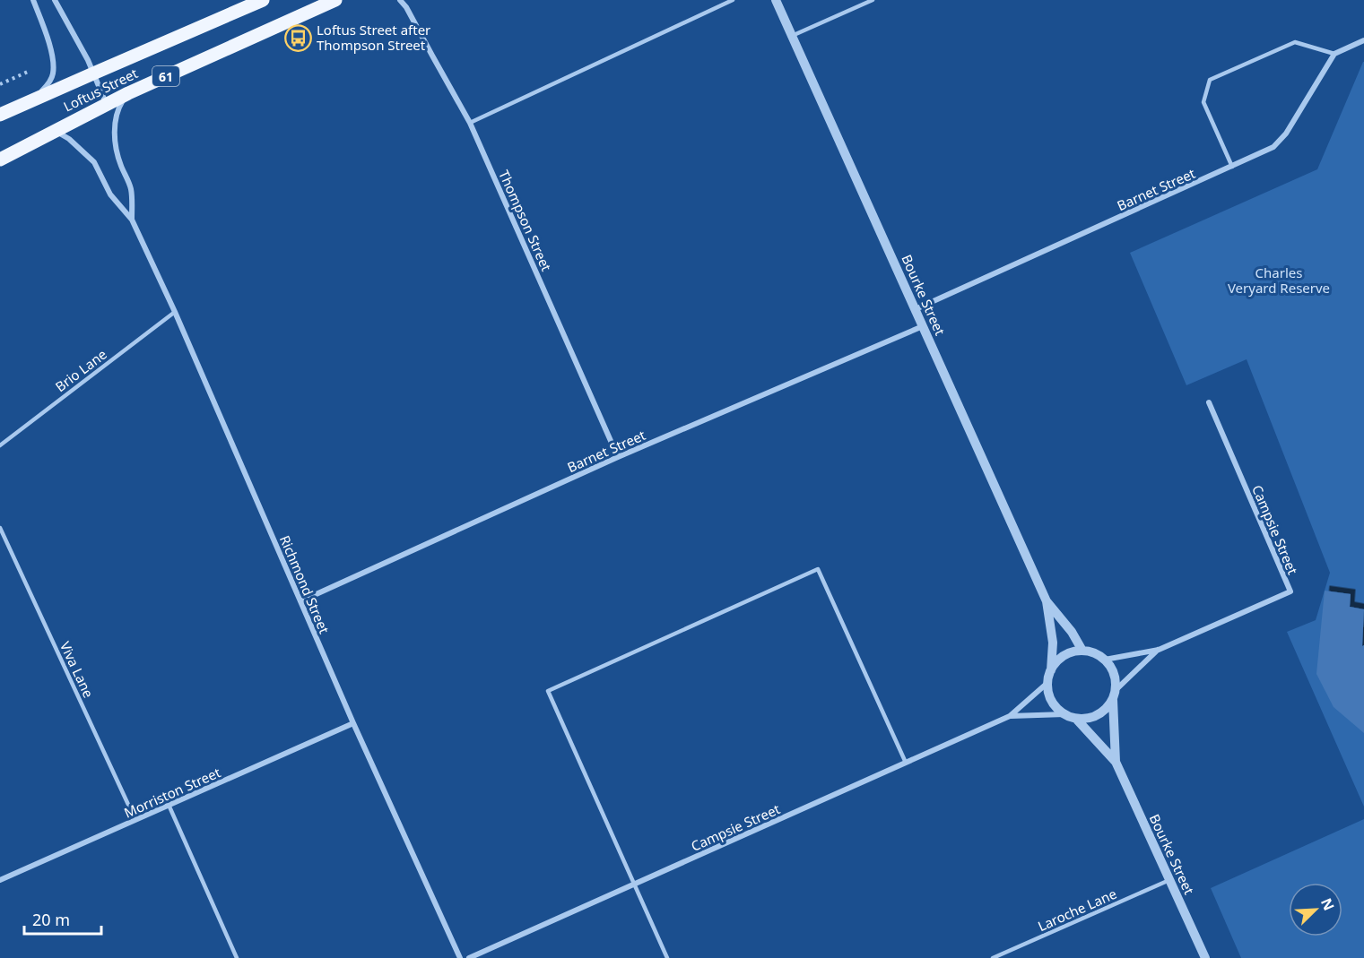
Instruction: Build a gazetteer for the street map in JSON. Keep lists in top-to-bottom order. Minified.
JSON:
{"streets":{"main road":["61","Loftus Street"],"street":["Barnet Street","Thompson Street","Bourke Street","Campsie Street","Richmond Street","Morriston Street"],"lane":["Brio Lane","Viva Lane","Laroche Lane"]},"crossings":[["Loftus Street","Richmond Street"],["Barnet Street","Thompson Street"],["Barnet Street","Bourke Street"],["Barnet Street","Richmond Street"],["Bourke Street","Campsie Street"],["Bourke Street","Laroche Lane"],["Brio Lane","Richmond Street"],["Richmond Street","Morriston Street"],["Viva Lane","Morriston Street"]],"parks":["Charles Veryard Reserve"],"places":{"bus stop":["Loftus Street after Thompson Street"]},"scale_bar":"20 m","north":"top right"}
